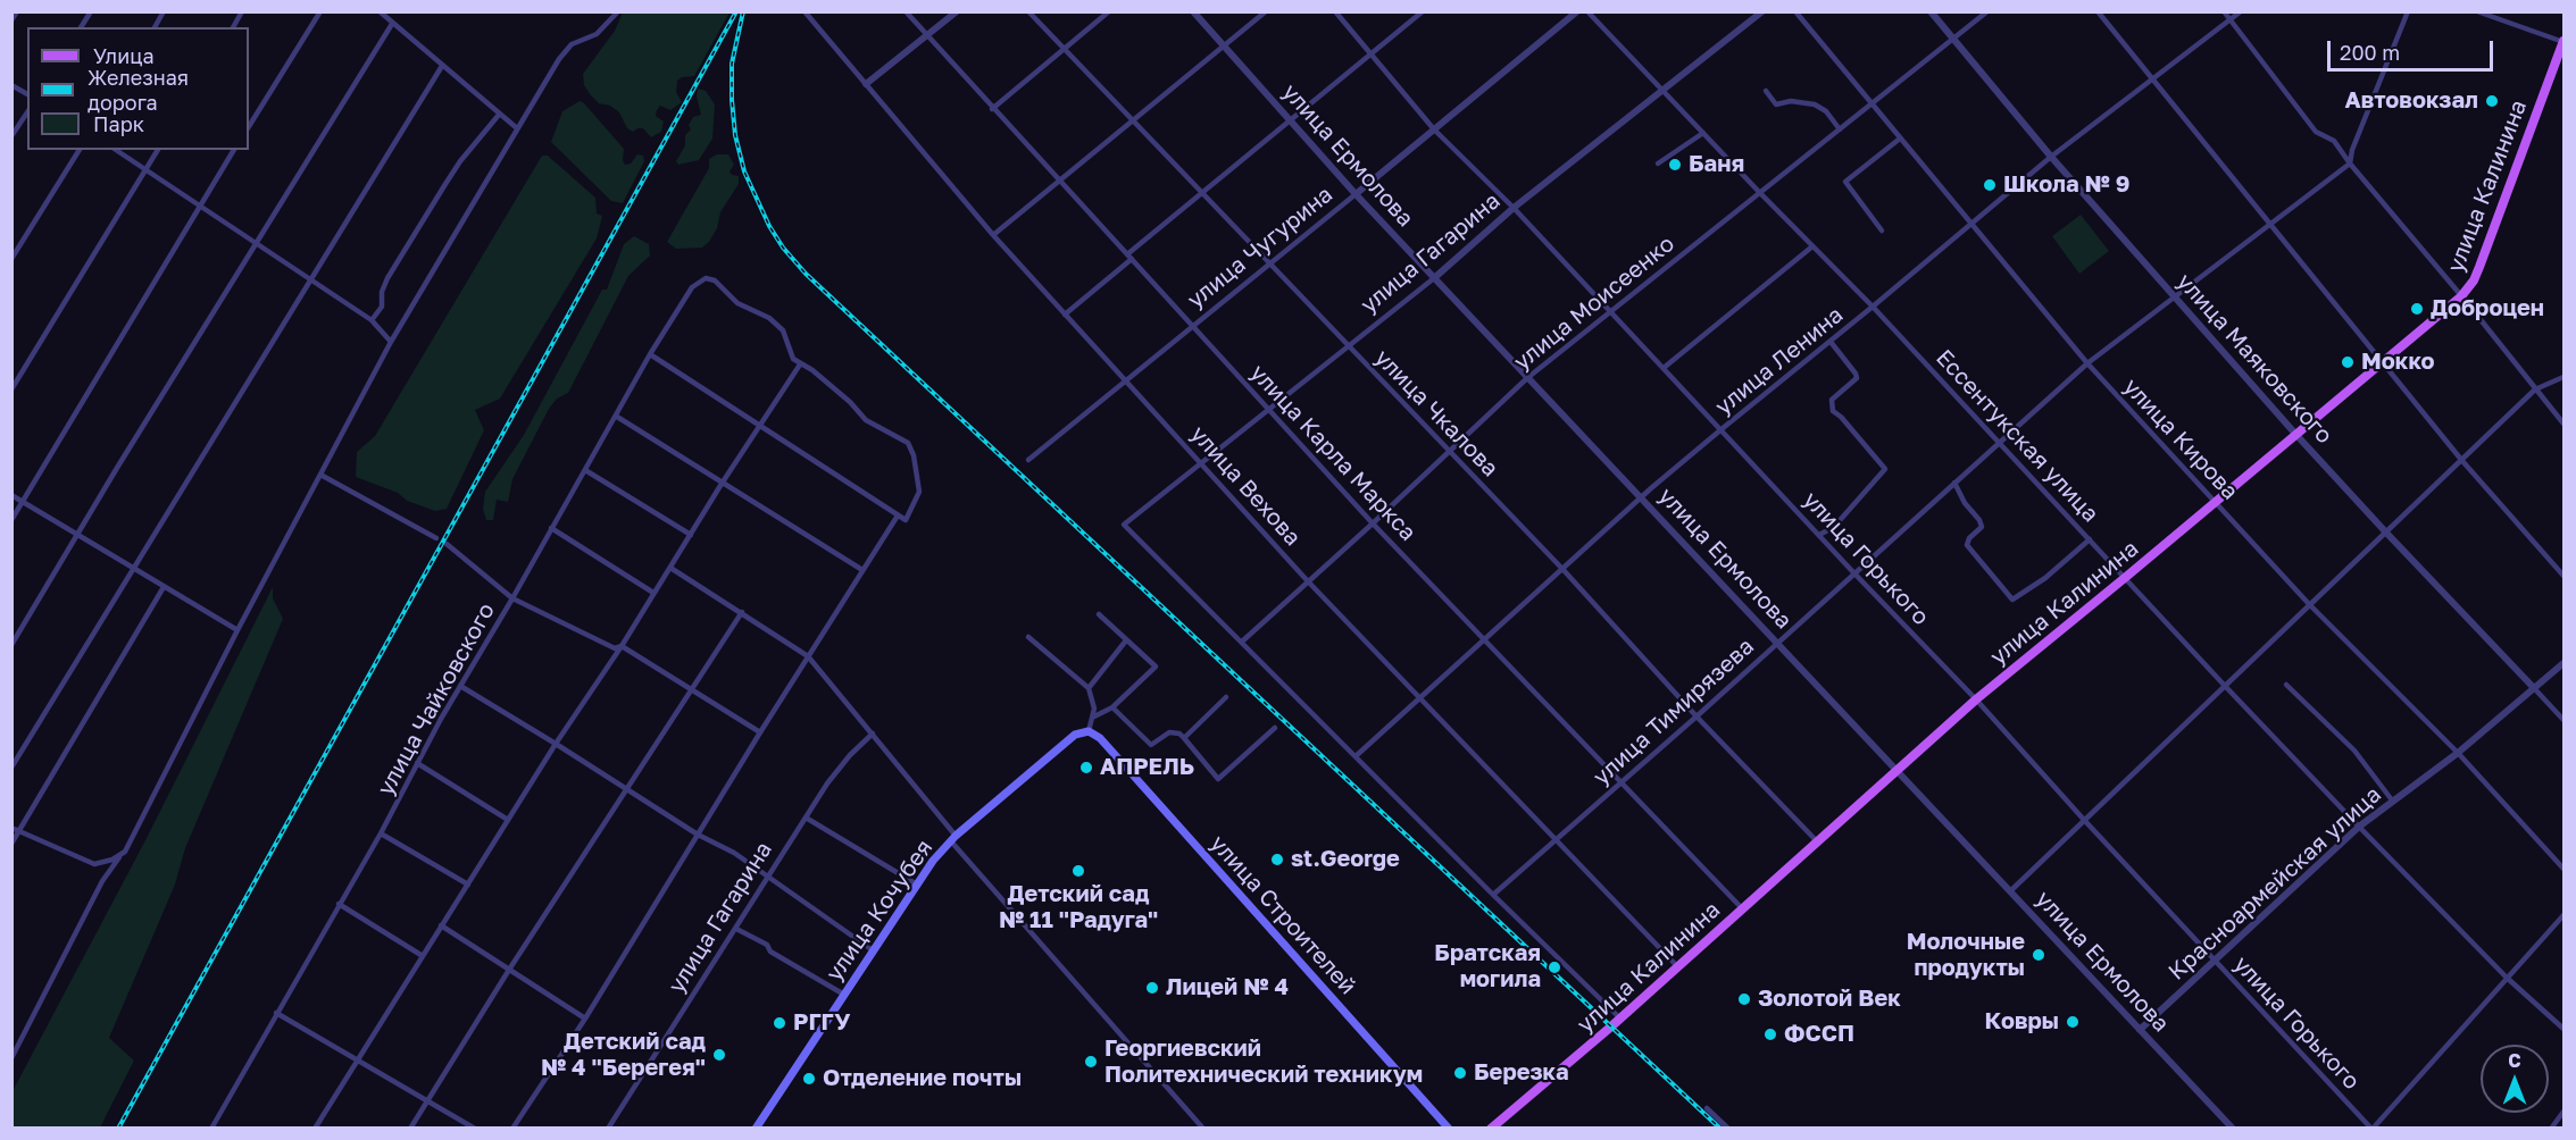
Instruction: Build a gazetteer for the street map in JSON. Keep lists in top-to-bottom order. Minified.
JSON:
{"streets":{"main road":["улица Калинина","улица Кочубея","улица Строителей"],"street":["улица Ермолова","улица Чугурина","улица Гагарина","улица Моисеенко","улица Маяковского","улица Ленина","улица Чкалова","Ессентукская улица","улица Кирова","улица Карла Маркса","улица Вехова","улица Горького","улица Чайковского","улица Тимирязева","Красноармейская улица"]},"crossings":[["улица Ермолова","улица Калинина"],["улица Ермолова","улица Чугурина"],["улица Ермолова","улица Гагарина"],["улица Ермолова","улица Моисеенко"],["улица Ермолова","улица Ленина"],["улица Ермолова","улица Тимирязева"],["улица Ермолова","Красноармейская улица"],["улица Калинина","улица Маяковского"],["улица Калинина","улица Чкалова"],["улица Калинина","Ессентукская улица"],["улица Калинина","улица Кирова"],["улица Калинина","улица Карла Маркса"],["улица Калинина","улица Вехова"],["улица Калинина","улица Горького"],["улица Чугурина","улица Чкалова"],["улица Чугурина","улица Карла Маркса"],["улица Чугурина","улица Вехова"],["улица Чугурина","улица Горького"],["улица Гагарина","улица Моисеенко"],["улица Гагарина","улица Чкалова"],["улица Гагарина","Ессентукская улица"],["улица Гагарина","улица Карла Маркса"],["улица Гагарина","улица Вехова"],["улица Гагарина","улица Горького"],["улица Моисеенко","улица Маяковского"],["улица Моисеенко","улица Чкалова"],["улица Моисеенко","Ессентукская улица"],["улица Моисеенко","улица Кирова"],["улица Моисеенко","улица Карла Маркса"],["улица Моисеенко","улица Вехова"],["улица Моисеенко","улица Горького"],["улица Маяковского","улица Ленина"],["улица Маяковского","улица Тимирязева"],["улица Маяковского","Красноармейская улица"],["улица Ленина","улица Чкалова"],["улица Ленина","Ессентукская улица"],["улица Ленина","улица Кирова"],["улица Ленина","улица Карла Маркса"],["улица Ленина","улица Вехова"],["улица Ленина","улица Горького"],["улица Чкалова","улица Тимирязева"],["Ессентукская улица","улица Тимирязева"],["Ессентукская улица","Красноармейская улица"],["улица Кирова","улица Тимирязева"],["улица Кирова","Красноармейская улица"],["улица Карла Маркса","улица Тимирязева"],["улица Вехова","улица Тимирязева"],["улица Горького","улица Тимирязева"],["улица Горького","Красноармейская улица"],["улица Кочубея","улица Строителей"]],"places":["Автовокзал","Баня","Школа № 9","Доброцен","Мокко","АПРЕЛЬ","st.George","Детский сад № 11 \"Радуга\"","Молочные продукты","Братская могила","Лицей № 4","Золотой Век","Ковры","РГГУ","ФССП","Детский сад № 4 \"Берегея\"","Георгиевский Политехнический техникум","Березка","Отделение почты"],"legend":["Улица","Железная дорога","Парк"],"scale_bar":"200 m","north":"top"}
